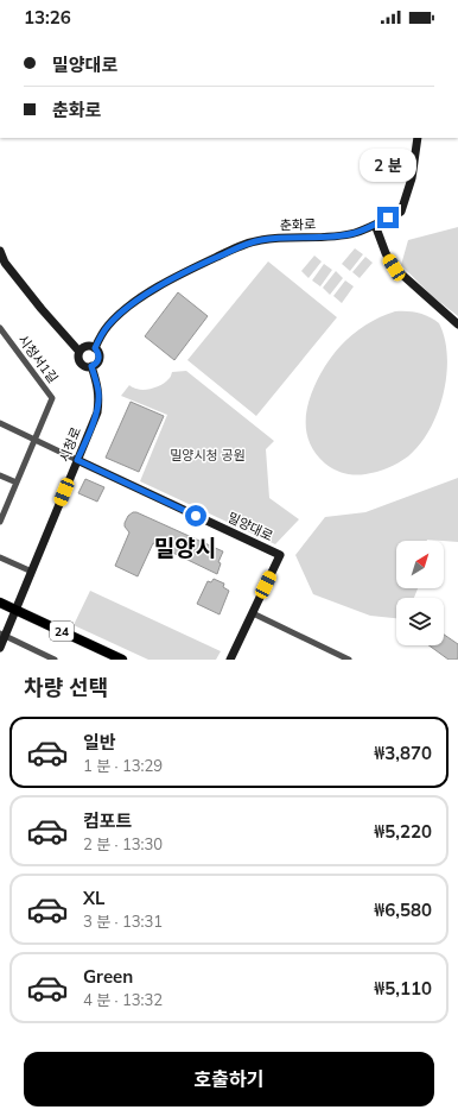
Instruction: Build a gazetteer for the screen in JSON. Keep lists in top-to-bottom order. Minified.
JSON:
{"streets":{"main road":["24"],"street":["춘화로","시청서1길","시청로","밀양대로"]},"crossings":[["춘화로","시청로"],["시청로","밀양대로"],["시청로","24"]],"districts":["밀양시"],"parks":["밀양시청 공원"],"north":"top right","page":{"status":"13:26","banner":["밀양대로","춘화로"],"bubble":"2 분","heading":"차량 선택","list":[{"name":"일반","note":"1 분 · 13:29","value":"₩3,870"},{"name":"컴포트","note":"2 분 · 13:30","value":"₩5,220"},{"name":"XL","note":"3 분 · 13:31","value":"₩6,580"},{"name":"Green","note":"4 분 · 13:32","value":"₩5,110"}],"buttons":"호출하기"}}
